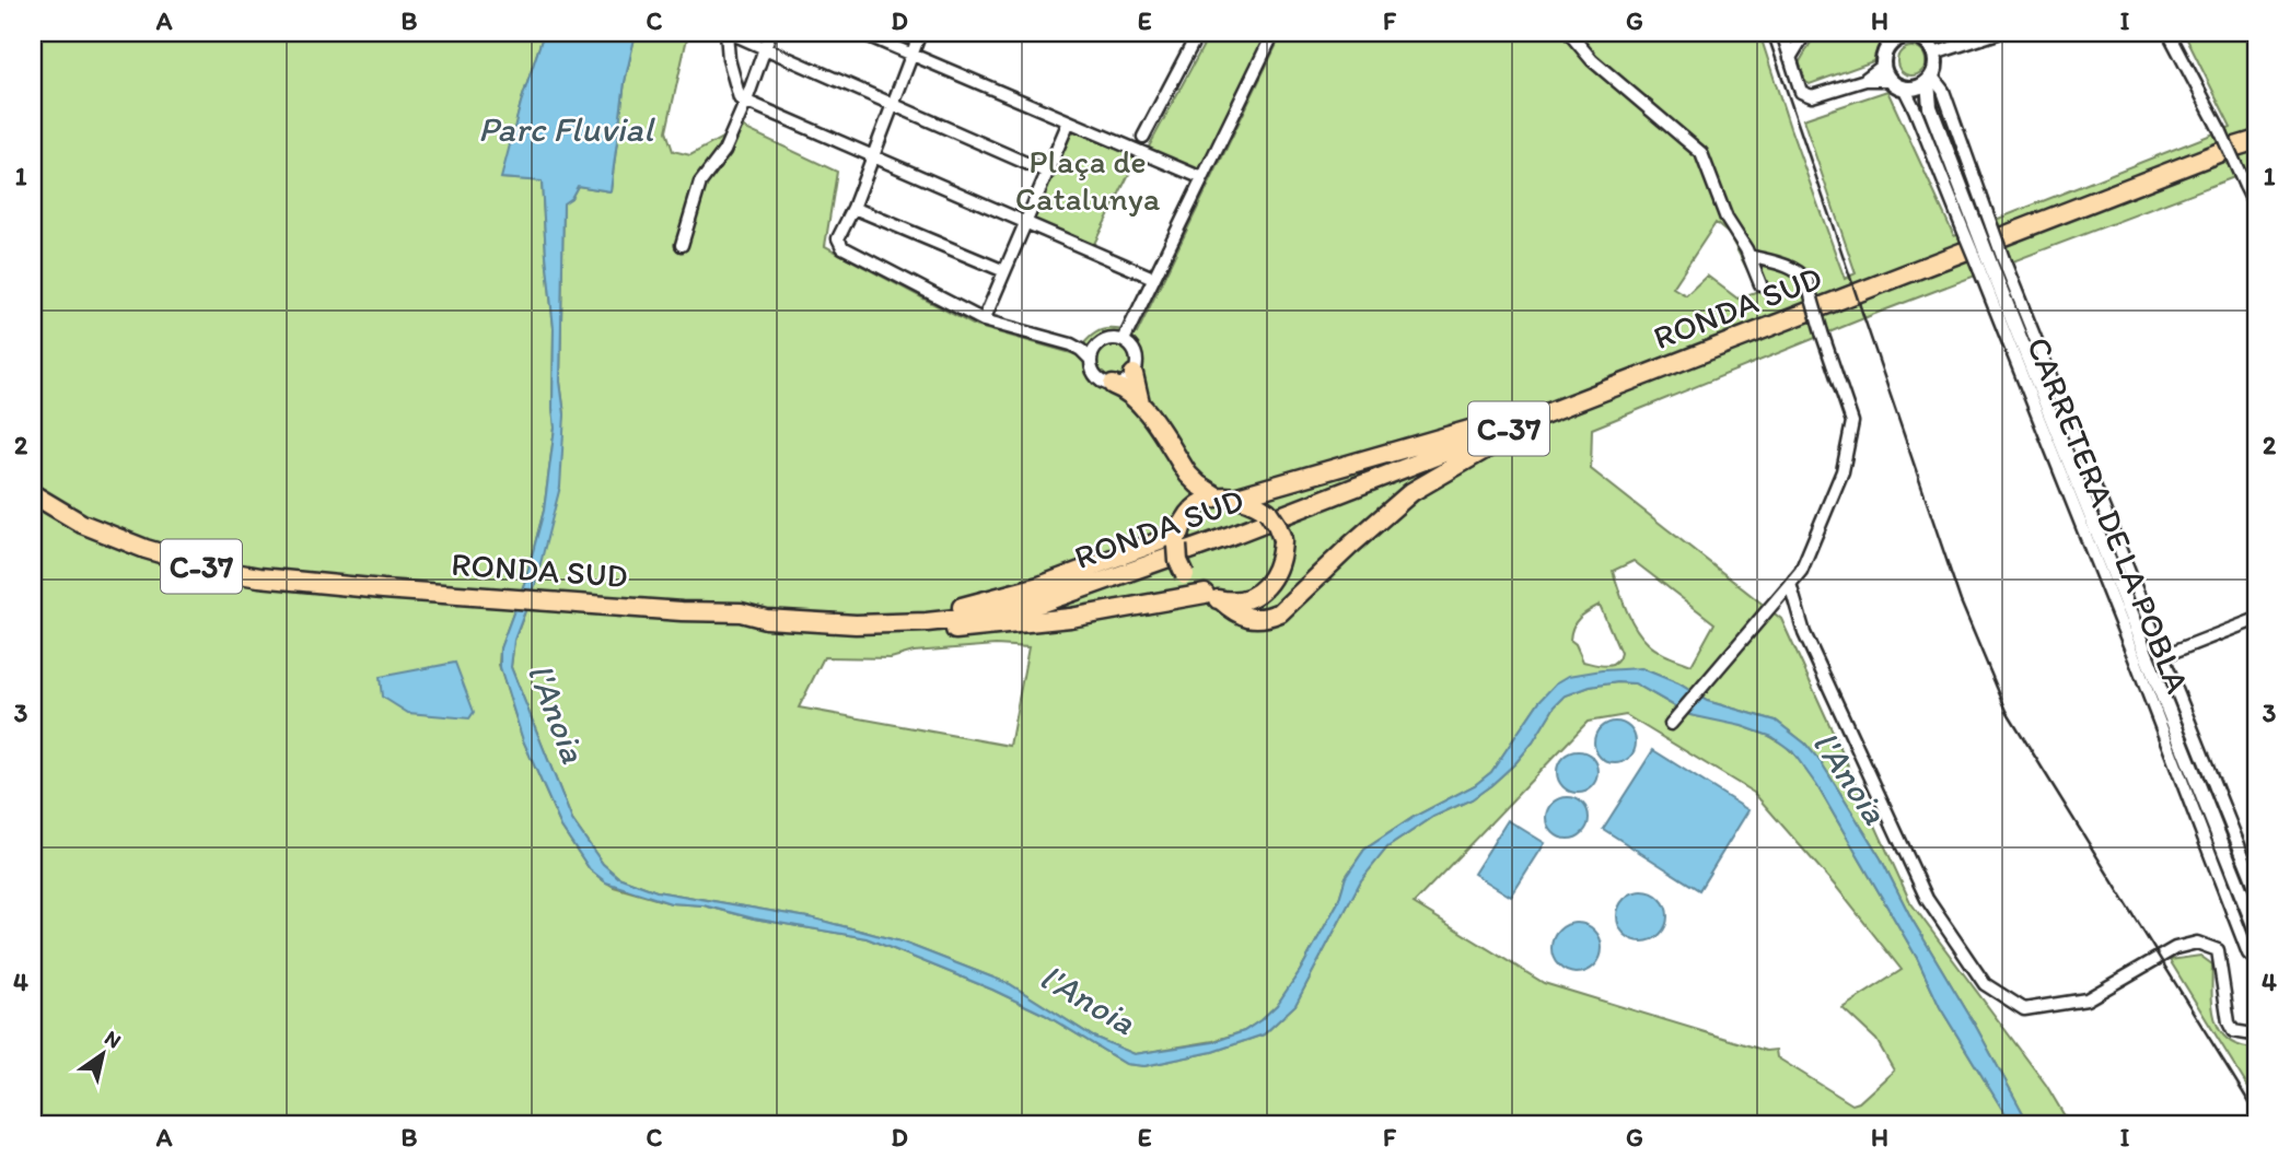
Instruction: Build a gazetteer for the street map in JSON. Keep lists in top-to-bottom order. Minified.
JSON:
{"streets":{"highway":["RONDA SUD","C-37"],"street":["CARRETERA DE LA POBLA"]},"water":["Parc Fluvial","l'Anoia"],"parks":["Plaça de Catalunya"],"north":"top right","grid":{"columns":["A","B","C","D","E","F","G","H","I"],"rows":["1","2","3","4"]}}
